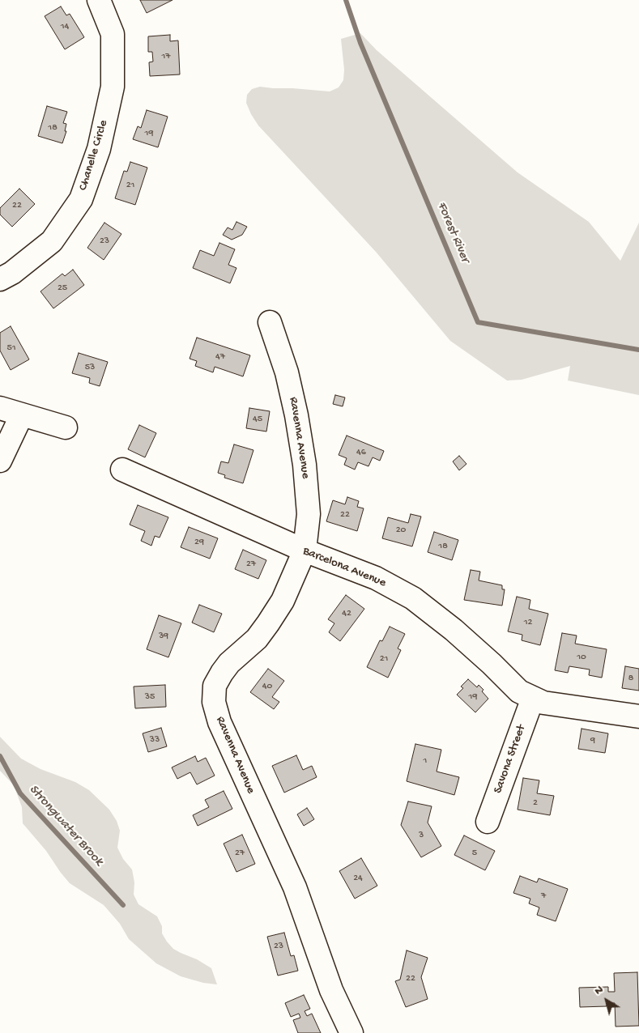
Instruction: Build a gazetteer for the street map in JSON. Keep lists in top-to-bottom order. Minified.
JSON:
{"streets":{"street":["Chanelle Circle","Ravenna Avenue","Barcelona Avenue","Savona Street"]},"crossings":[["Ravenna Avenue","Barcelona Avenue"],["Barcelona Avenue","Savona Street"]],"water":["Forest River","Strongwater Brook"],"house_numbers":["14","17","18","19","21","22","23","25","51","47","53","45","46","22","20","29","18","27","42","12","39","10","21","8","40","35","19","33","9","1","2","3","27","5","24","7","23","22"],"north":"top left"}
